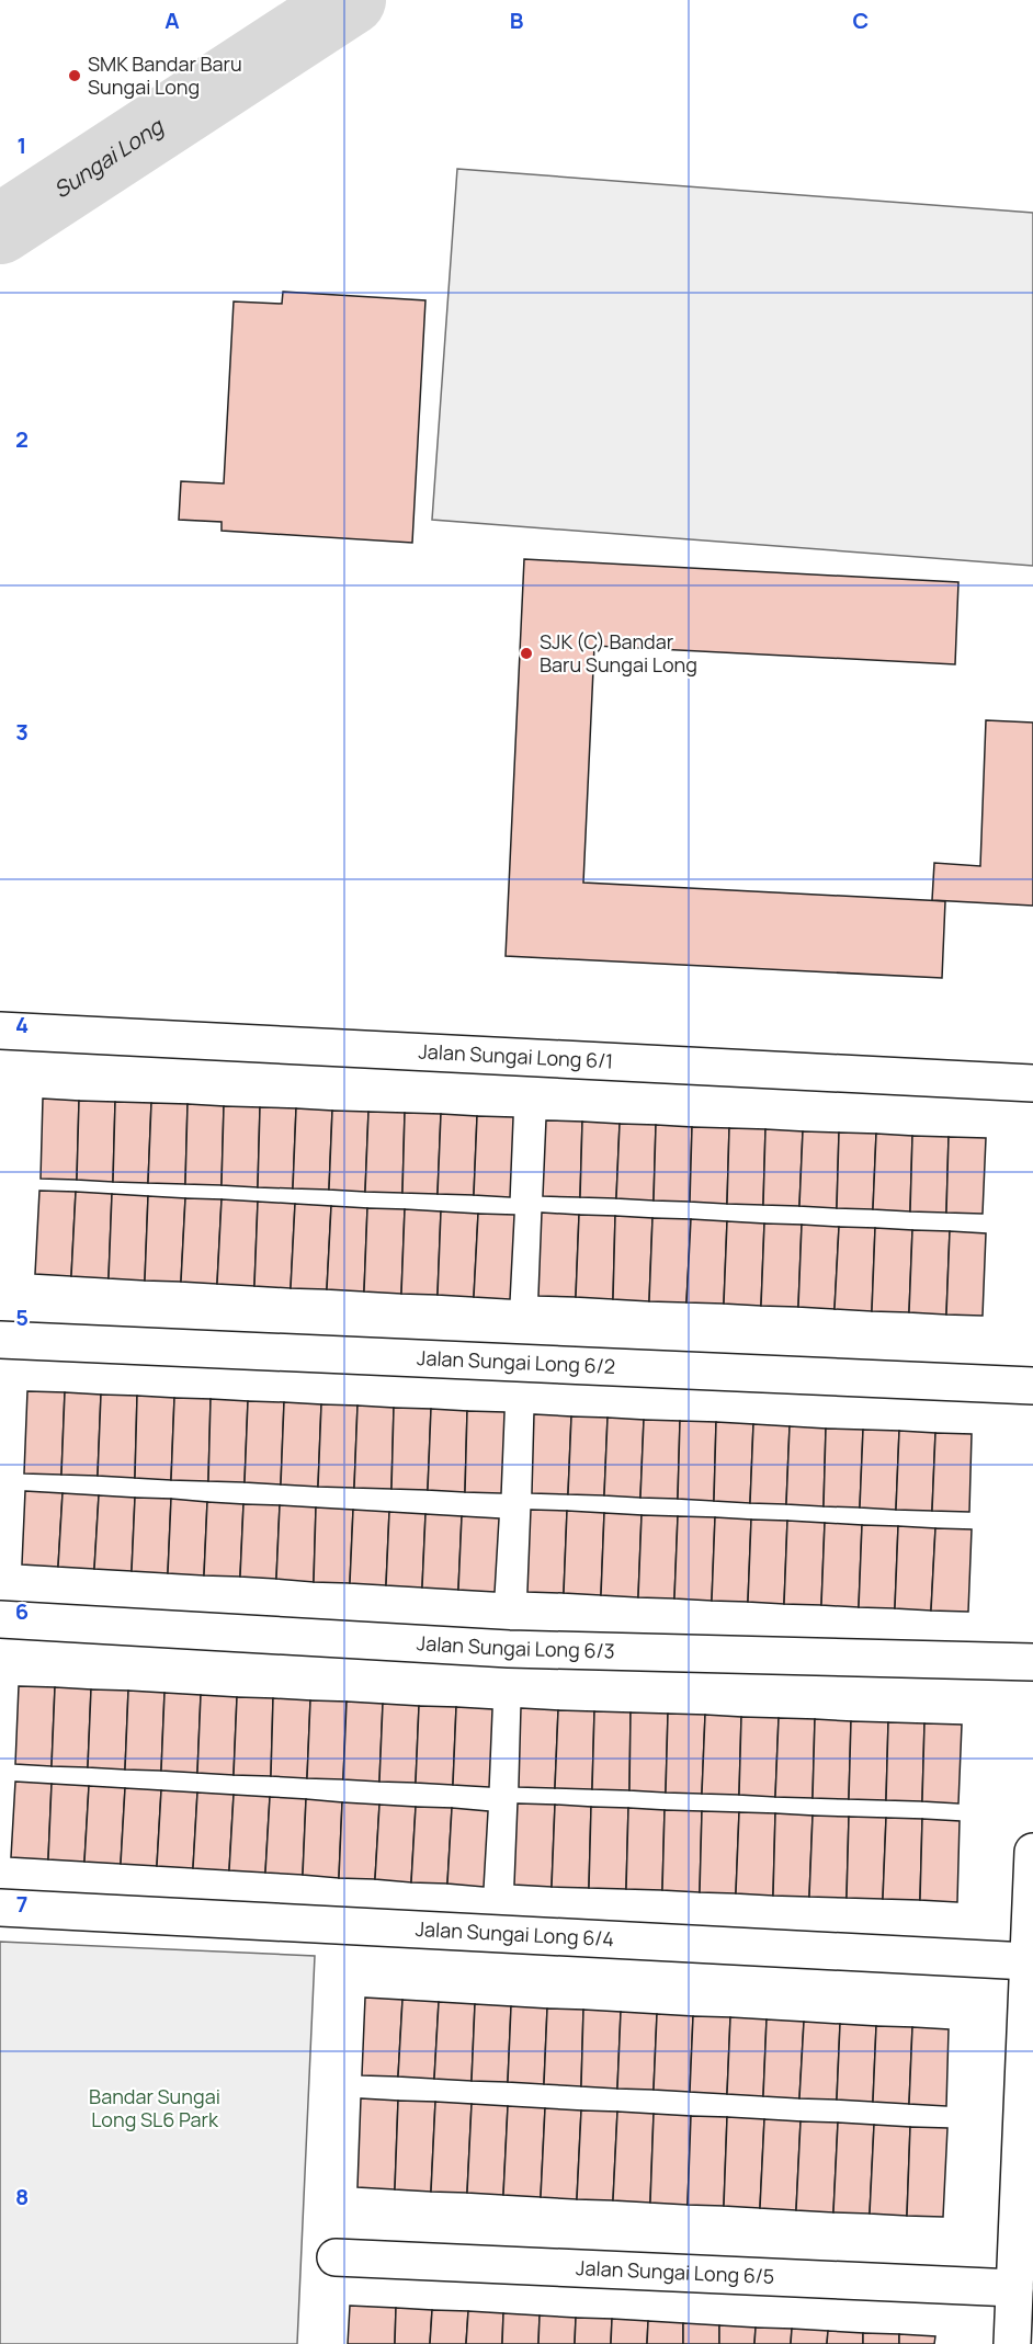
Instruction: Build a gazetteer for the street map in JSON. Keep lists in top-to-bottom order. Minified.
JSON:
{"streets":{"street":["Jalan Sungai Long 6/1","Jalan Sungai Long 6/2","Jalan Sungai Long 6/3","Jalan Sungai Long 6/4","Jalan Sungai Long 6/5"]},"water":["Sungai Long"],"parks":["Bandar Sungai Long SL6 Park"],"places":["SMK Bandar Baru Sungai Long","SJK (C) Bandar Baru Sungai Long"],"grid":{"columns":["A","B","C"],"rows":["1","2","3","4","5","6","7","8"]}}
